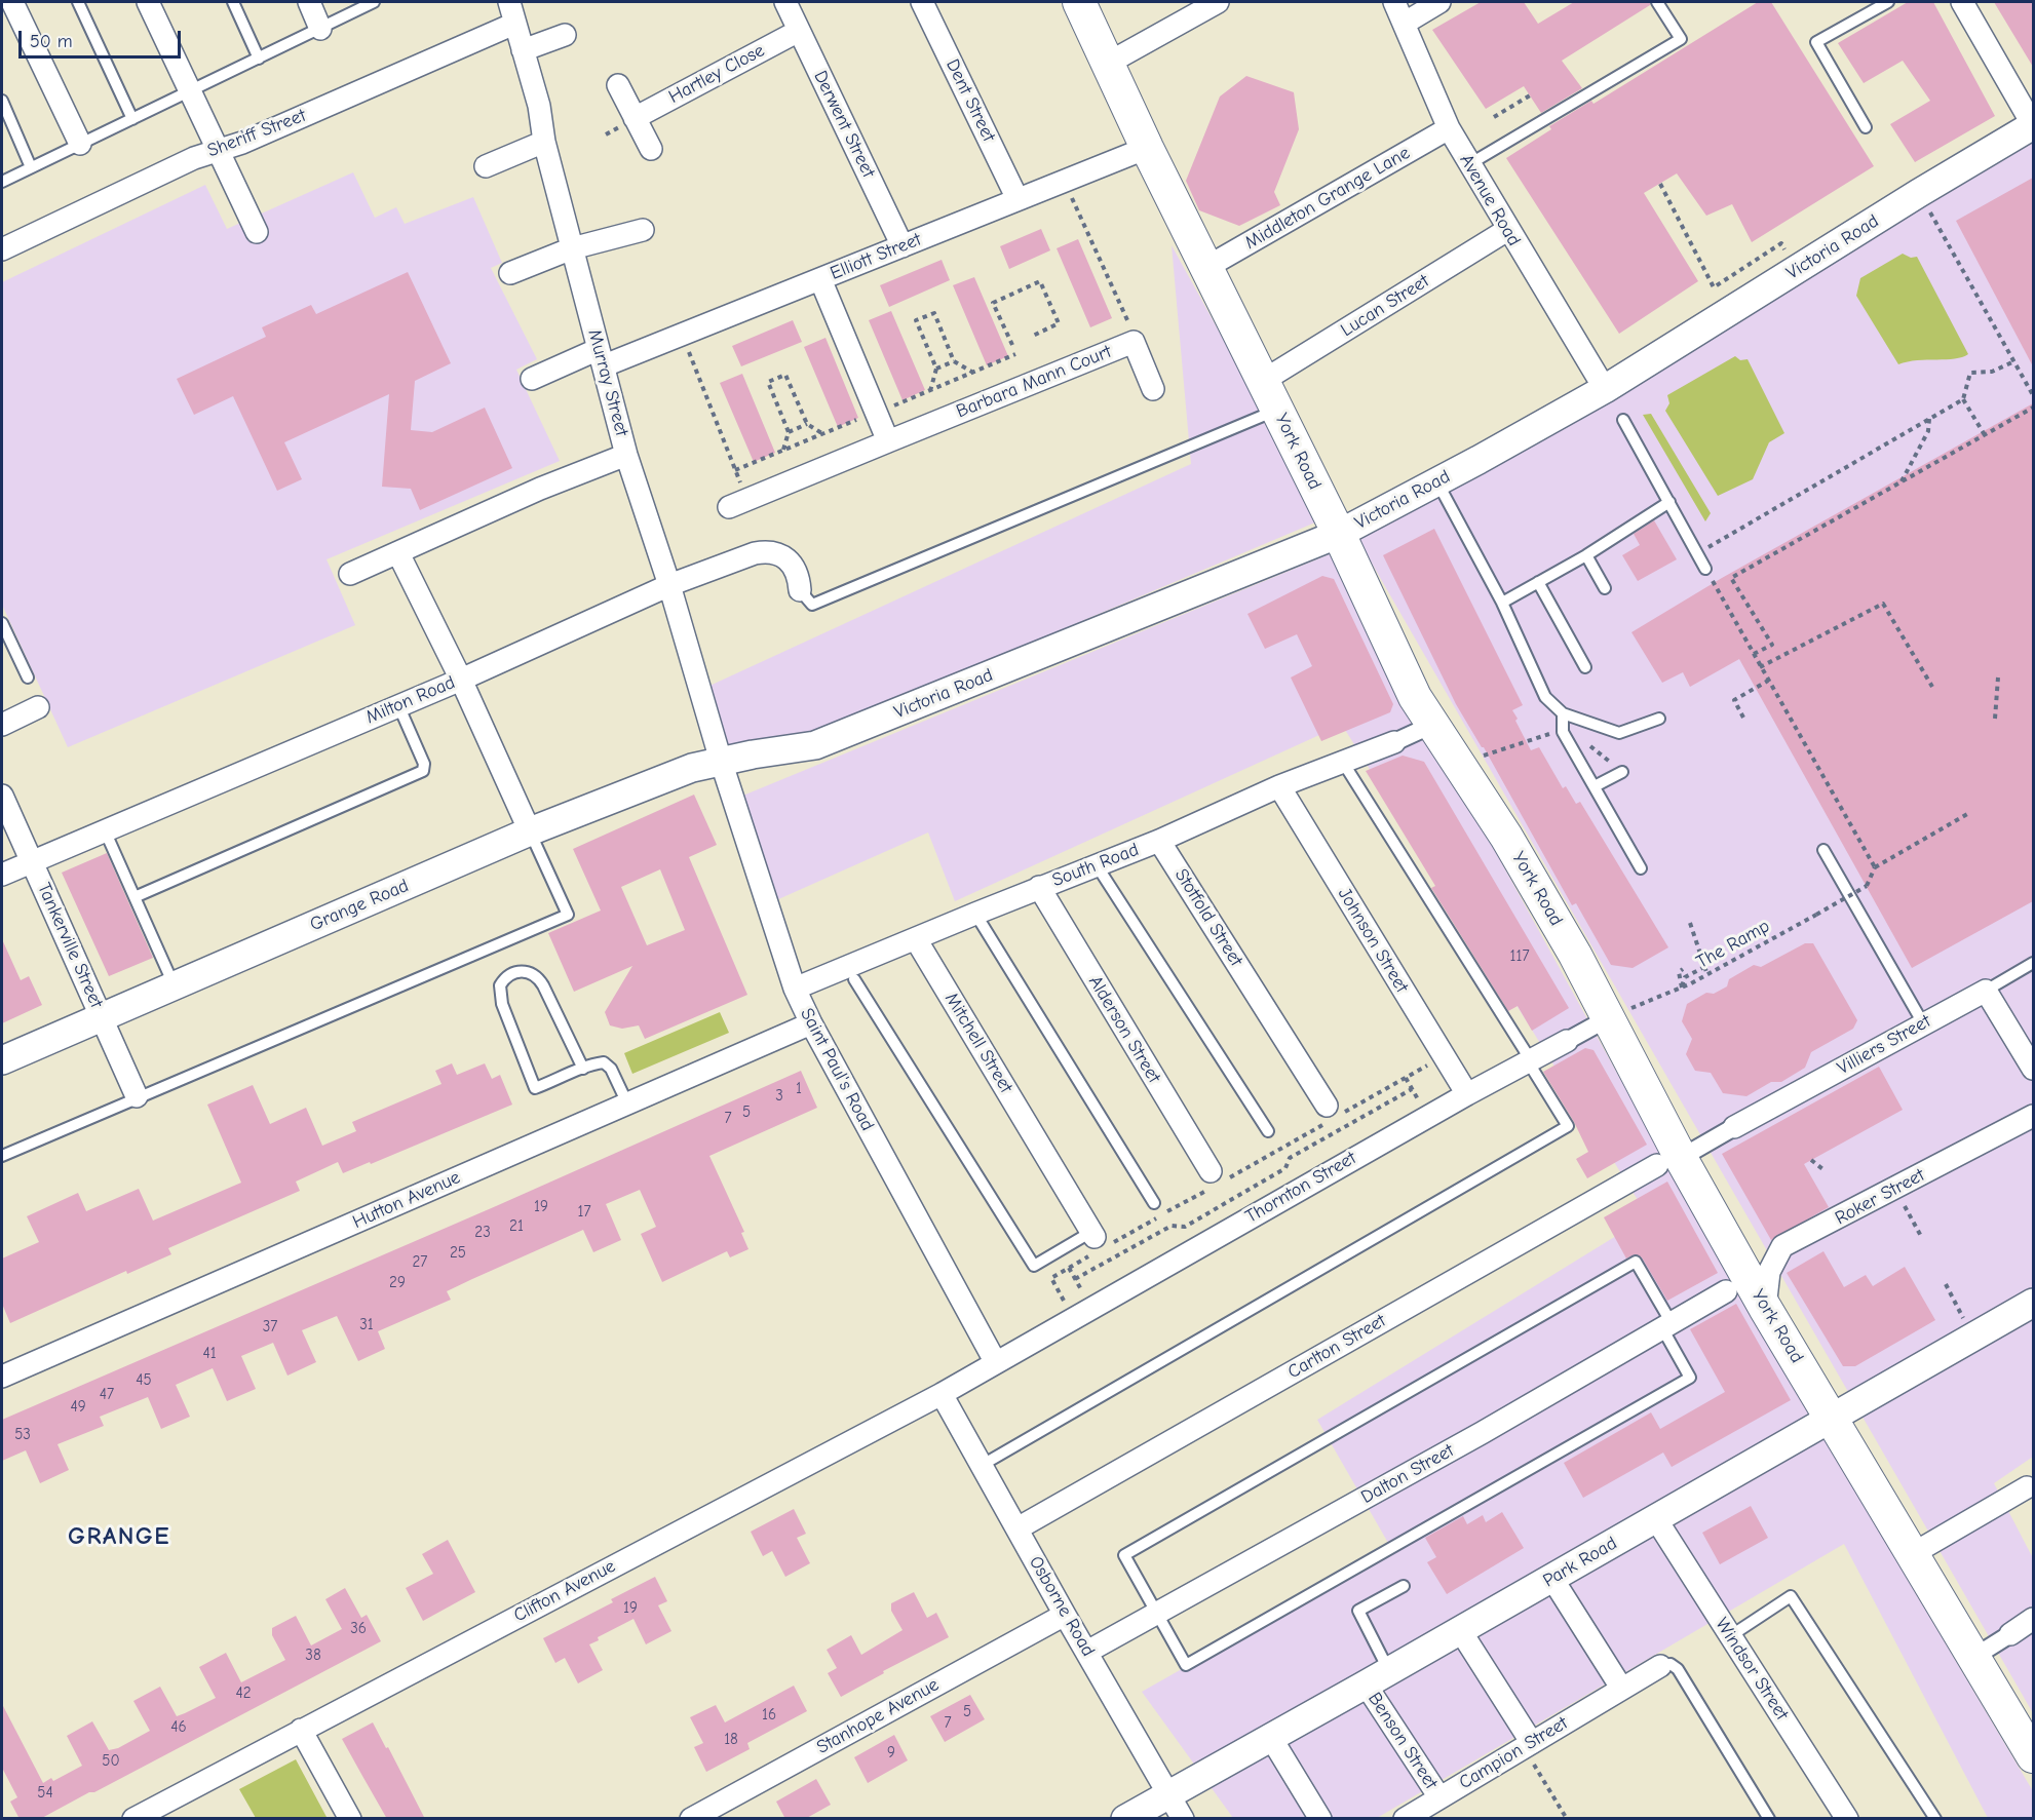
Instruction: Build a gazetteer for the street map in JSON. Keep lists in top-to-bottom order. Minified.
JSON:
{"streets":{"main road":["York Road"],"street":["Hartley Close","Dent Street","Derwent Street","Sheriff Street","Middleton Grange Lane","Avenue Road","Victoria Road","Elliott Street","Lucan Street","Barbara Mann Court","Murray Street","Milton Road","South Road","Grange Road","Stotfold Street","Johnson Street","Tankerville Street","Alderson Street","Mitchell Street","Villiers Street","Saint Paul's Road","Thornton Street","Roker Street","Hutton Avenue","Carlton Street","Dalton Street","Park Road","Clifton Avenue","Osborne Road","Windsor Street","Stanhope Avenue","Benson Street","Campion Street"],"path":["The Ramp"]},"crossings":[["Hartley Close","Derwent Street"],["Dent Street","Elliott Street"],["Derwent Street","Elliott Street"],["Sheriff Street","Murray Street"],["Middleton Grange Lane","Avenue Road"],["Middleton Grange Lane","York Road"],["Avenue Road","Victoria Road"],["Avenue Road","Lucan Street"],["Victoria Road","Murray Street"],["Victoria Road","York Road"],["Victoria Road","Grange Road"],["Victoria Road","Saint Paul's Road"],["Elliott Street","Murray Street"],["Elliott Street","York Road"],["Lucan Street","York Road"],["Murray Street","Milton Road"],["Murray Street","Grange Road"],["Murray Street","Saint Paul's Road"],["York Road","The Ramp"],["York Road","Thornton Street"],["York Road","Roker Street"],["York Road","Carlton Street"],["York Road","Park Road"],["Milton Road","Tankerville Street"],["South Road","Stotfold Street"],["South Road","Johnson Street"],["South Road","Alderson Street"],["South Road","Mitchell Street"],["South Road","Saint Paul's Road"],["Grange Road","Tankerville Street"],["Grange Road","Saint Paul's Road"],["Johnson Street","Thornton Street"],["The Ramp","Thornton Street"],["Saint Paul's Road","Thornton Street"],["Saint Paul's Road","Hutton Avenue"],["Saint Paul's Road","Clifton Avenue"],["Thornton Street","Clifton Avenue"],["Carlton Street","Osborne Road"],["Dalton Street","Osborne Road"],["Park Road","Osborne Road"],["Park Road","Windsor Street"],["Park Road","Benson Street"],["Clifton Avenue","Osborne Road"],["Osborne Road","Stanhope Avenue"],["Benson Street","Campion Street"]],"districts":["GRANGE"],"house_numbers":["117","1","3","5","7","19","17","21","23","25","27","29","31","37","41","45","47","49","53","19","36","38","42","5","16","7","46","18","9","50","54"],"scale_bar":"50 m"}
